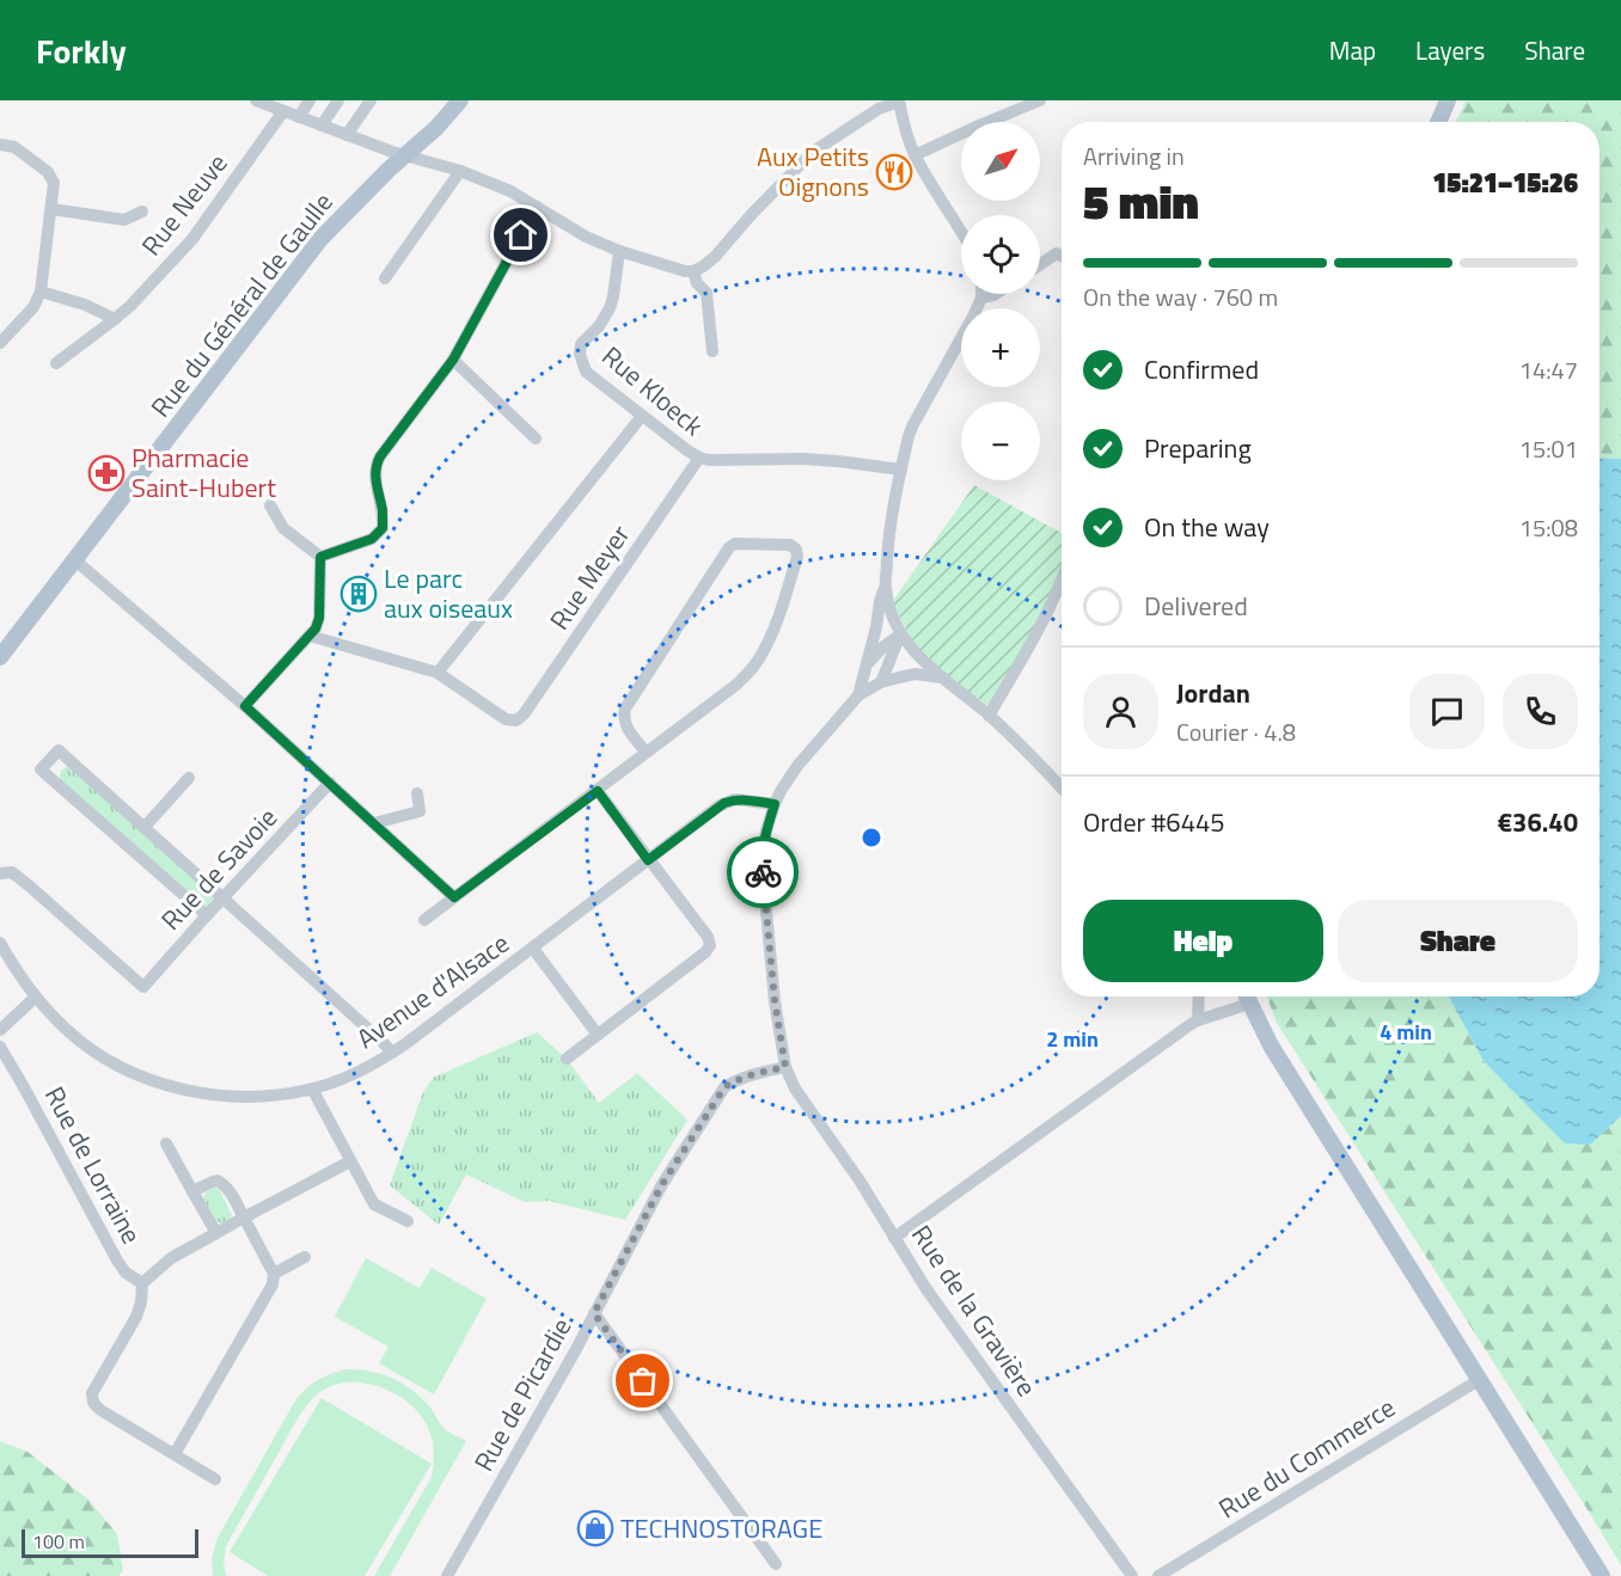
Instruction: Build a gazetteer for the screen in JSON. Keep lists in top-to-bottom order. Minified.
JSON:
{"streets":{"main road":["Rue du Général de Gaulle"],"street":["Rue Neuve","Rue Kloeck","Rue Meyer","Rue de Savoie","Avenue d'Alsace","Rue de Lorraine","Rue de la Gravière","Rue de Picardie","Rue du Commerce"]},"crossings":[["Rue Kloeck","Rue Meyer"],["Avenue d'Alsace","Rue de la Gravière"],["Rue de la Gravière","Rue de Picardie"]],"places":{"restaurant":["Aux Petits Oignons"],"pharmacy":["Pharmacie Saint-Hubert"],"building":["Le parc aux oiseaux"],"shop":["TECHNOSTORAGE"]},"scale_bar":"100 m","north":"top right","page":{"header":"Forkly","nav":["Map","Layers","Share"],"map_buttons":["+","−"],"heading":["5 min","Arriving in","15:21–15:26"],"panel":["Jordan","Courier · 4.8","Order #6445","€36.40"],"bar":"On the way · 760 m","list":[["Confirmed","14:47"],["Preparing","15:01"],["On the way","15:08"],"Delivered"],"buttons":["Help","Share"],"scale":"100 m"},"rings":["4 min","2 min"]}
